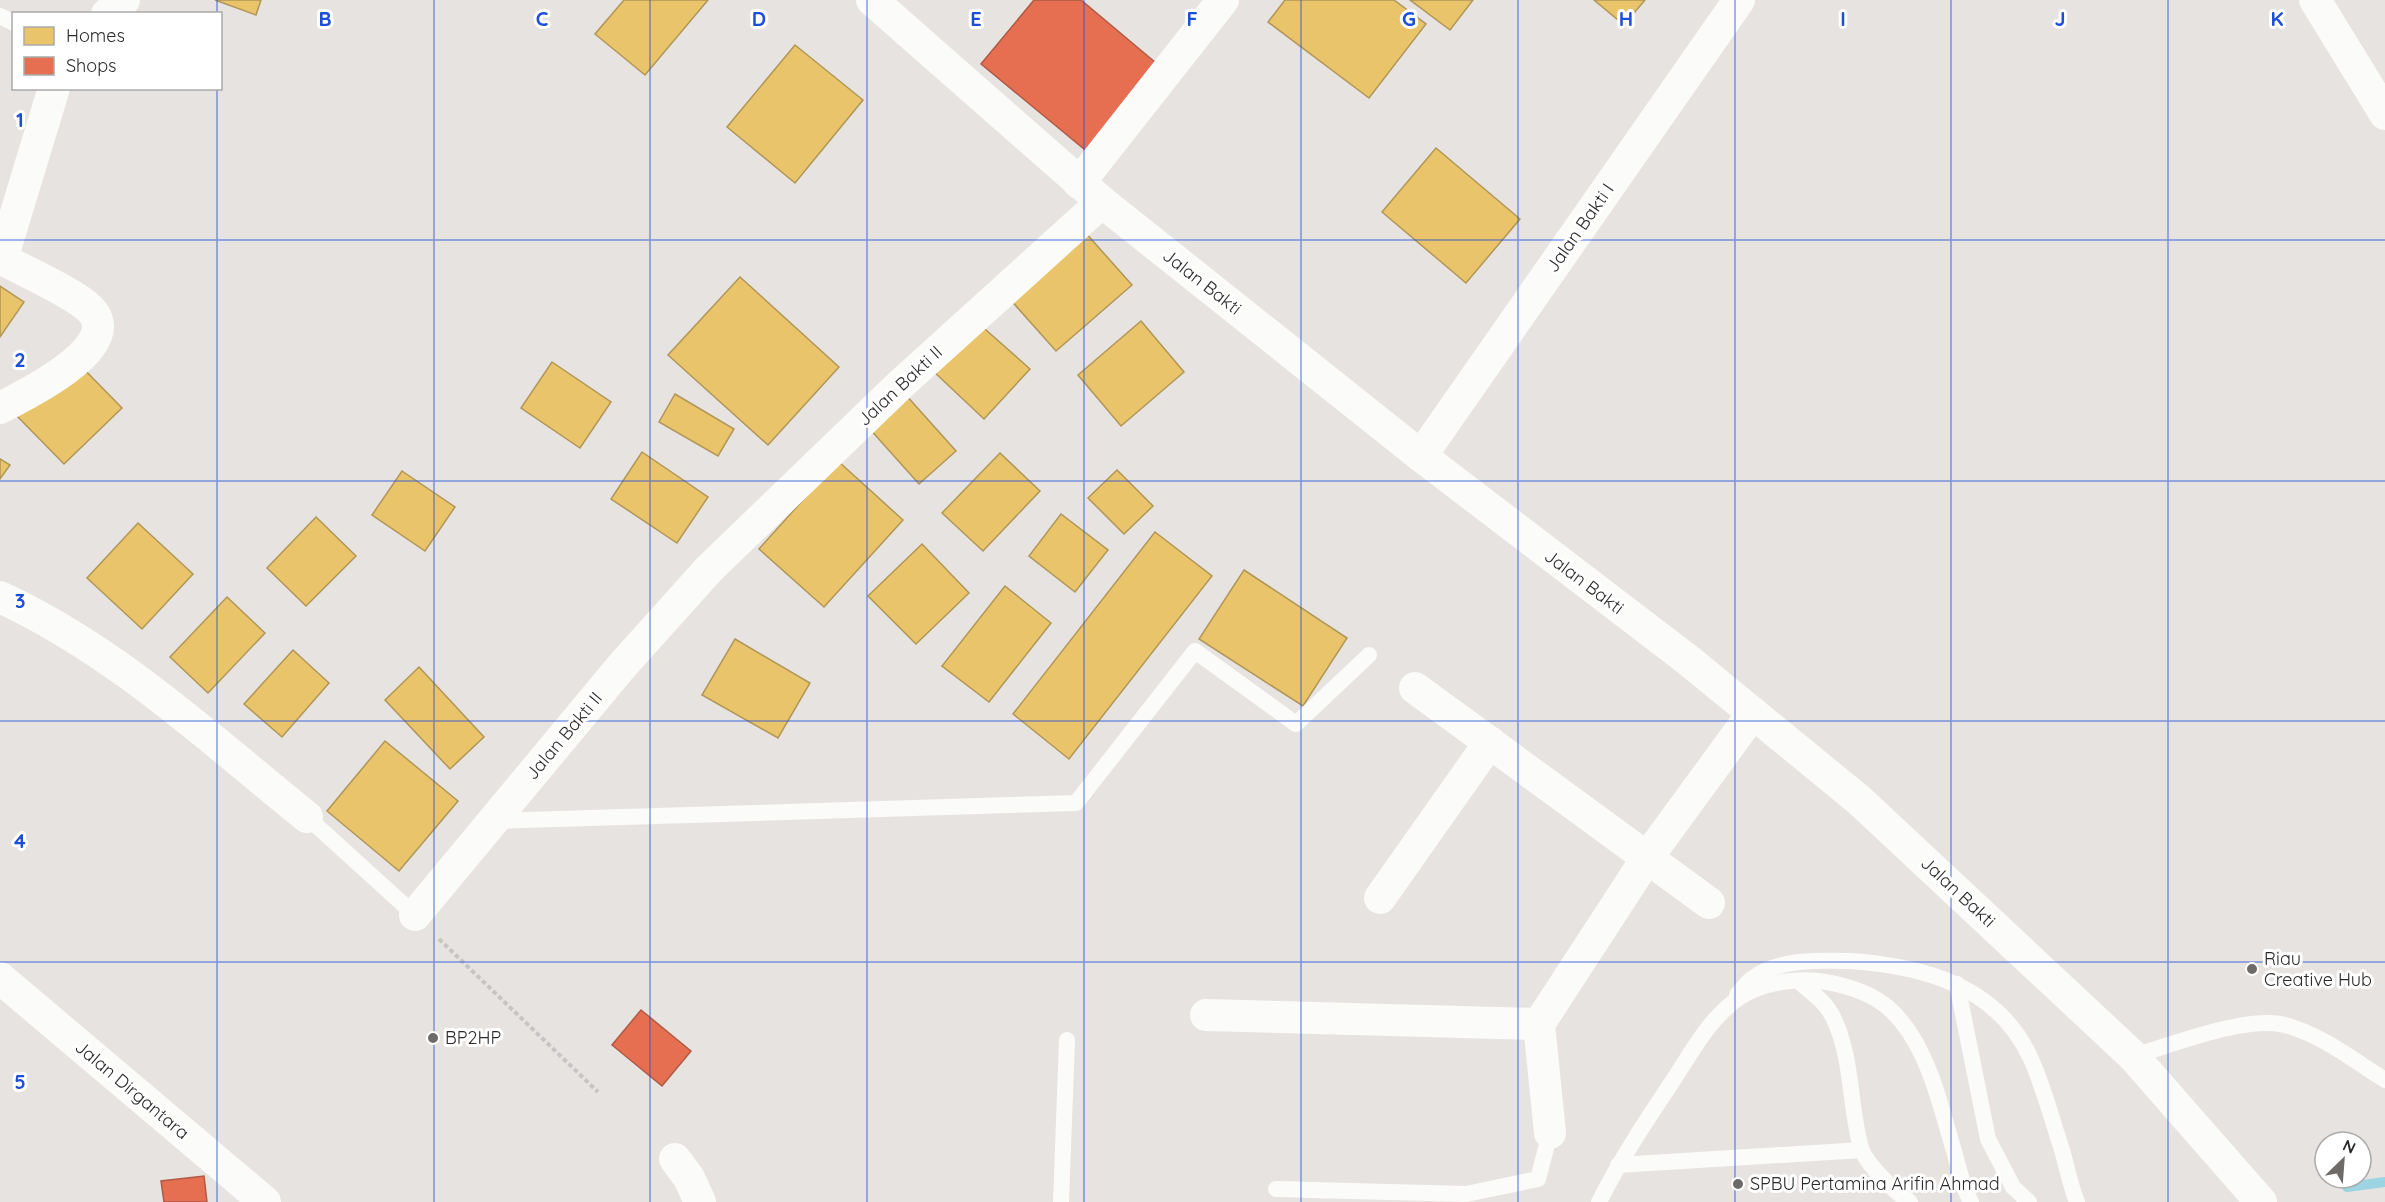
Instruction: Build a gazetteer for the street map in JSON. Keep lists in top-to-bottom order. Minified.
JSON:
{"streets":{"street":["Jalan Bakti I","Jalan Bakti","Jalan Bakti II","Jalan Dirgantara"]},"crossings":[["Jalan Bakti I","Jalan Bakti"],["Jalan Bakti","Jalan Bakti II"]],"places":["Riau Creative Hub","BP2HP","SPBU Pertamina Arifin Ahmad"],"legend":["Homes","Shops"],"north":"top right","grid":{"columns":["B","C","D","E","F","G","H","I","J","K"],"rows":["1","2","3","4","5"]}}
